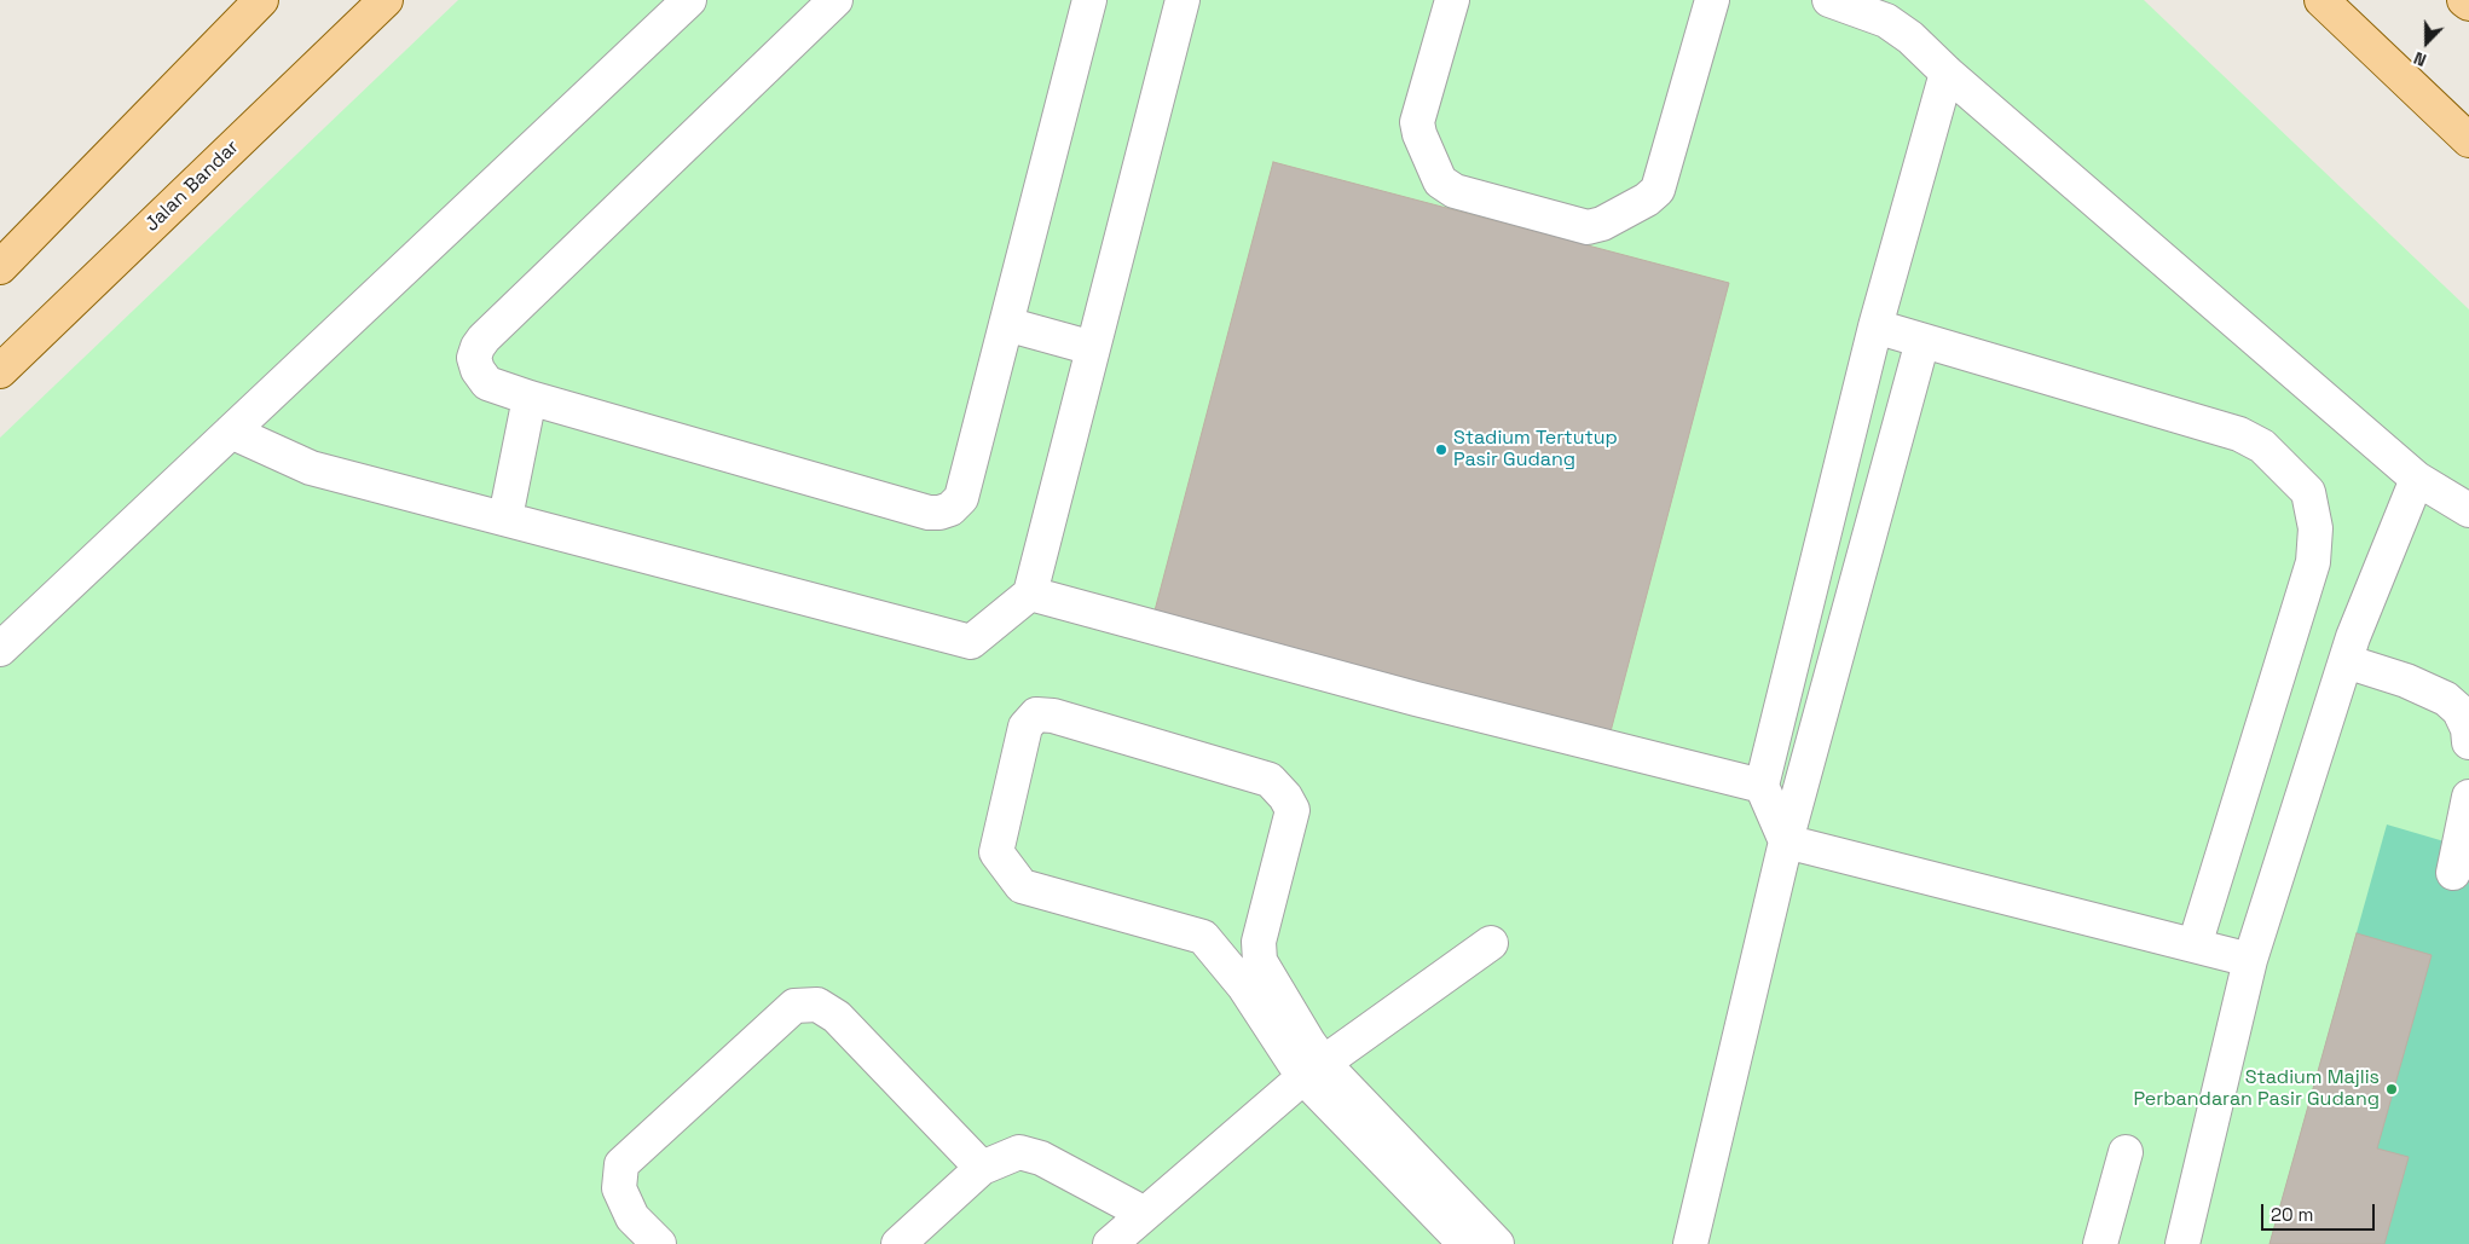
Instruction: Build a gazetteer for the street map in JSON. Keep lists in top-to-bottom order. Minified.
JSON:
{"streets":{"main road":["Jalan Bandar"]},"places":["Stadium Tertutup Pasir Gudang","Stadium Majlis Perbandaran Pasir Gudang"],"scale_bar":"20 m","north":"bottom"}
